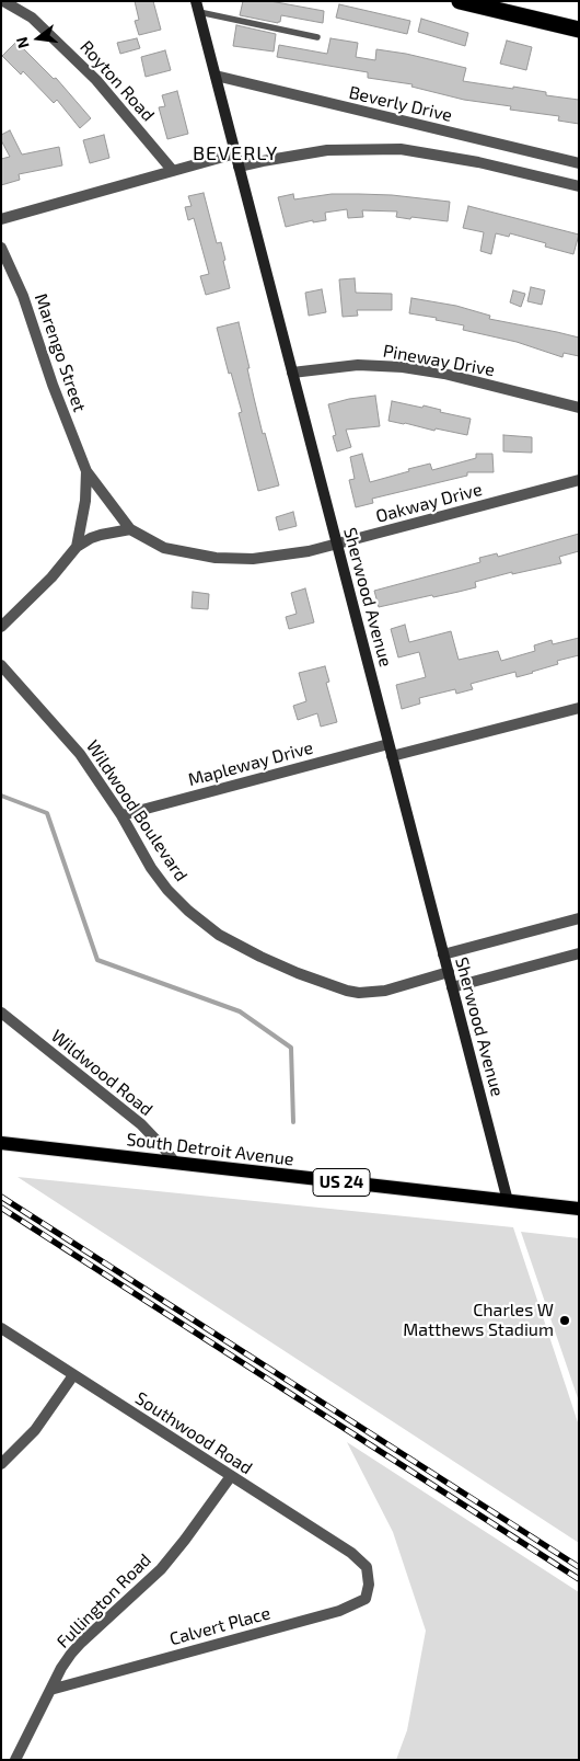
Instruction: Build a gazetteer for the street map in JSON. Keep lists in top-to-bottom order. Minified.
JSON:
{"streets":{"main road":["South Detroit Avenue","US 24"],"street":["Royton Road","Beverly Drive","Marengo Street","Pineway Drive","Oakway Drive","Sherwood Avenue","Mapleway Drive","Wildwood Boulevard","Wildwood Road","Southwood Road","Fullington Road","Calvert Place"]},"crossings":[["Beverly Drive","Sherwood Avenue"],["Marengo Street","Oakway Drive"],["Pineway Drive","Sherwood Avenue"],["Oakway Drive","Sherwood Avenue"],["Sherwood Avenue","Mapleway Drive"],["Sherwood Avenue","Wildwood Boulevard"],["Sherwood Avenue","South Detroit Avenue"],["Mapleway Drive","Wildwood Boulevard"],["Wildwood Road","South Detroit Avenue"],["Southwood Road","Fullington Road"],["Southwood Road","Calvert Place"],["Fullington Road","Calvert Place"]],"districts":["BEVERLY"],"places":["Charles W Matthews Stadium"],"north":"left"}
